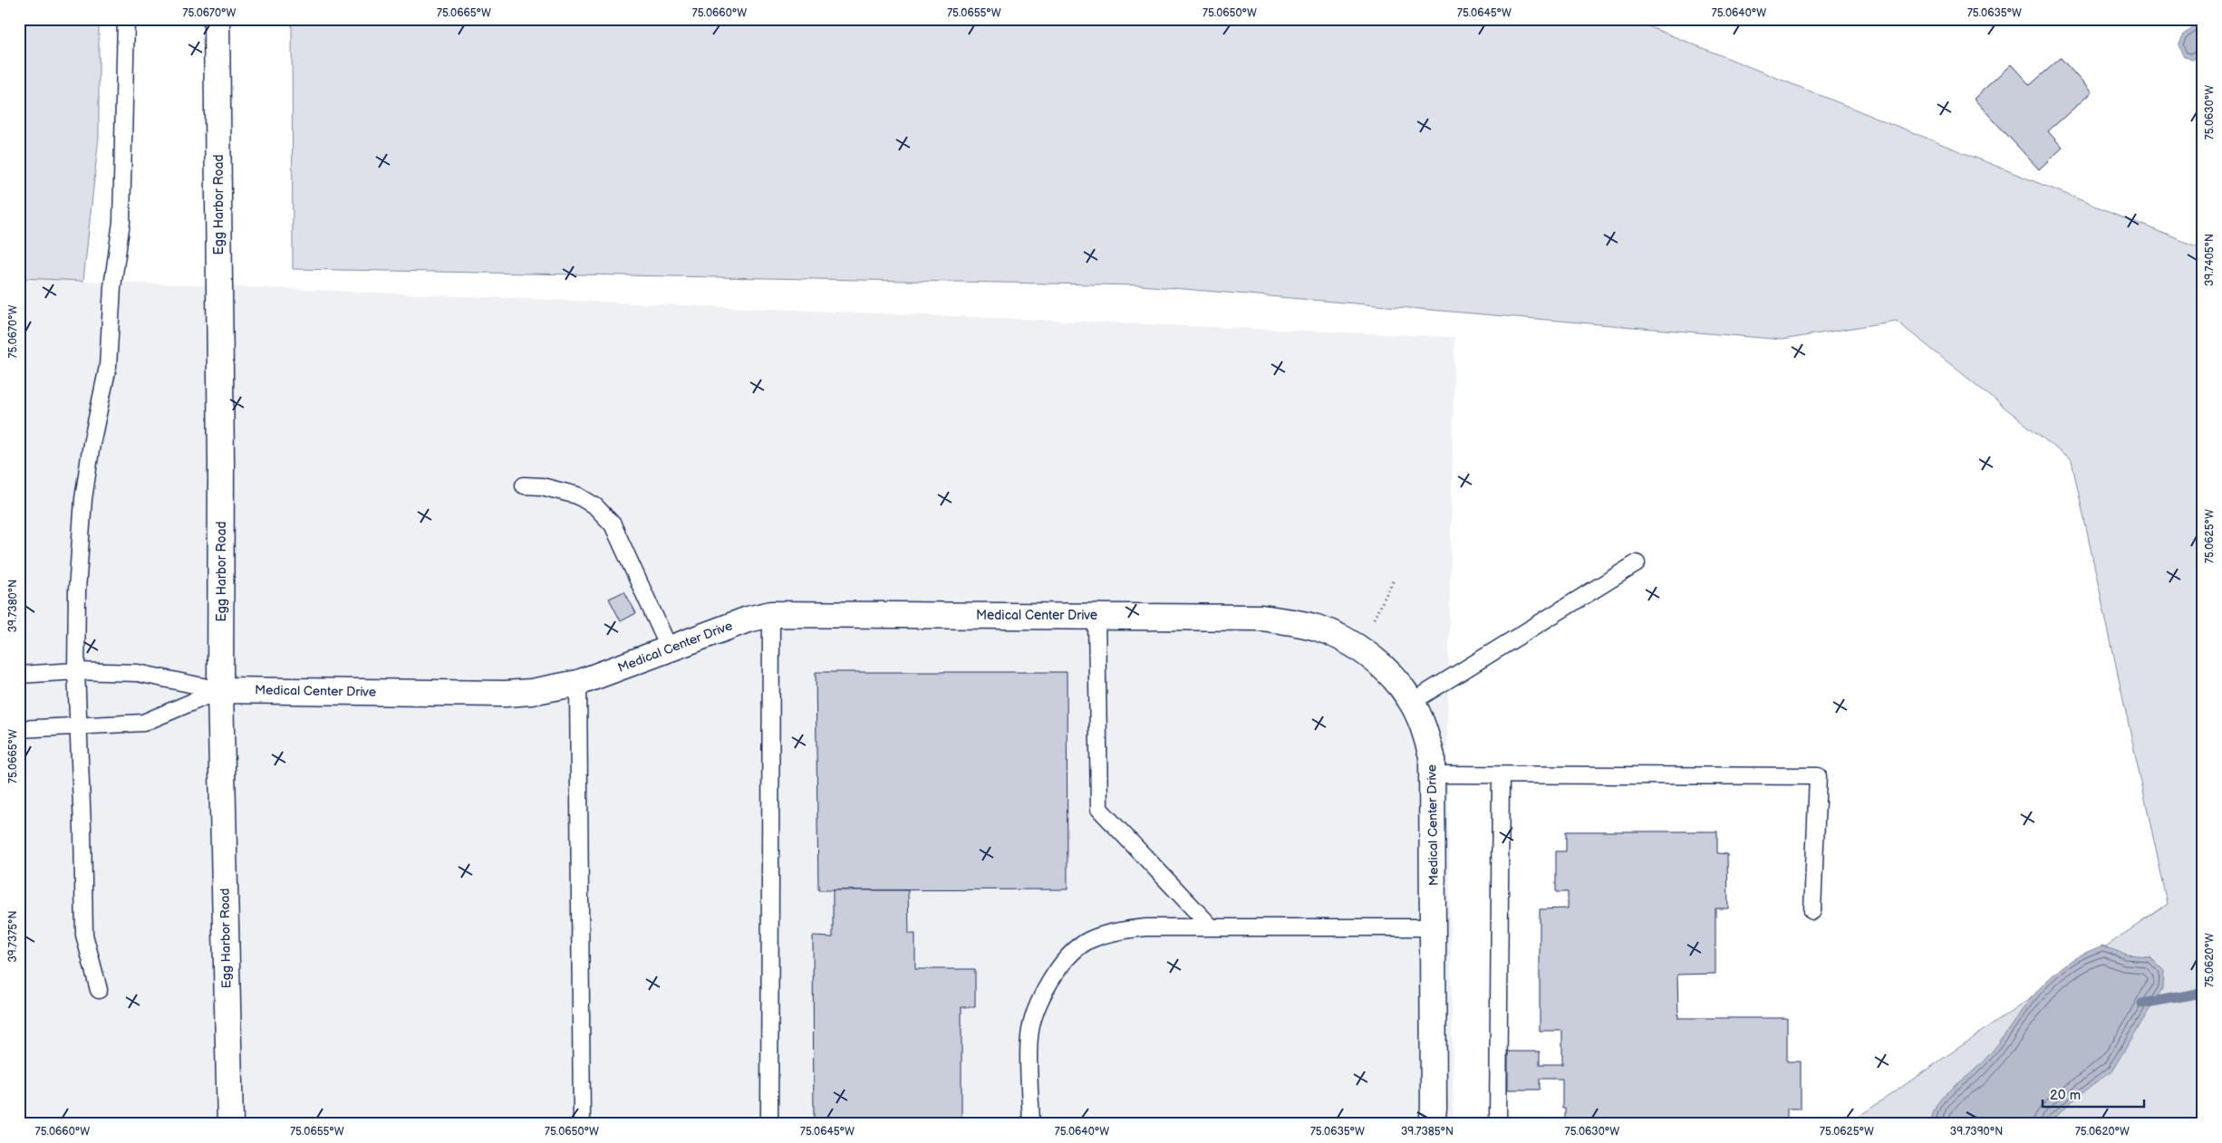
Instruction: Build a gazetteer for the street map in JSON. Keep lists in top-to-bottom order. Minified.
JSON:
{"streets":{"street":["Egg Harbor Road","Medical Center Drive"]},"crossings":[["Egg Harbor Road","Medical Center Drive"]],"scale_bar":"20 m","coordinates":["75.0670°W","75.0665°W","75.0660°W","75.0655°W","75.0650°W","75.0645°W","75.0640°W","75.0635°W","75.0630°W","39.7405°N","75.0625°W","39.7380°N","39.7375°N","75.0620°W","39.7385°N","39.7390°N"]}
